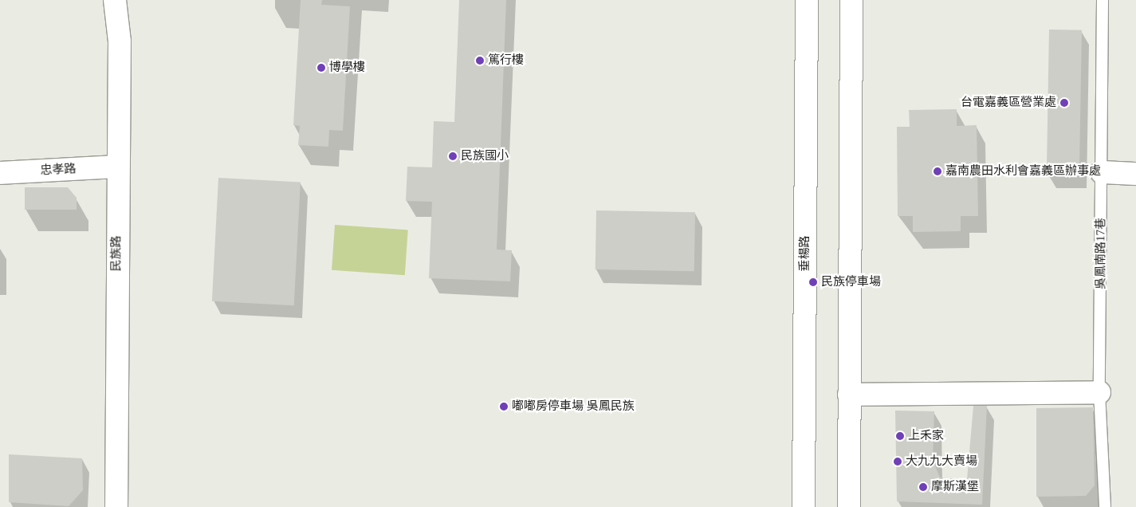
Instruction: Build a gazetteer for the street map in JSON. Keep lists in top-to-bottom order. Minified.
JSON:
{"streets":{"street":["忠孝路","民族路","垂楊路"],"lane":["吳鳳南路17巷"]},"crossings":[["忠孝路","民族路"]],"places":["篤行樓","博學樓","台電嘉義區營業處","民族國小","嘉南農田水利會嘉義區辦事處","民族停車場","嘟嘟房停車場 吳鳳民族","上禾家","大九九大賣場","摩斯漢堡"]}
